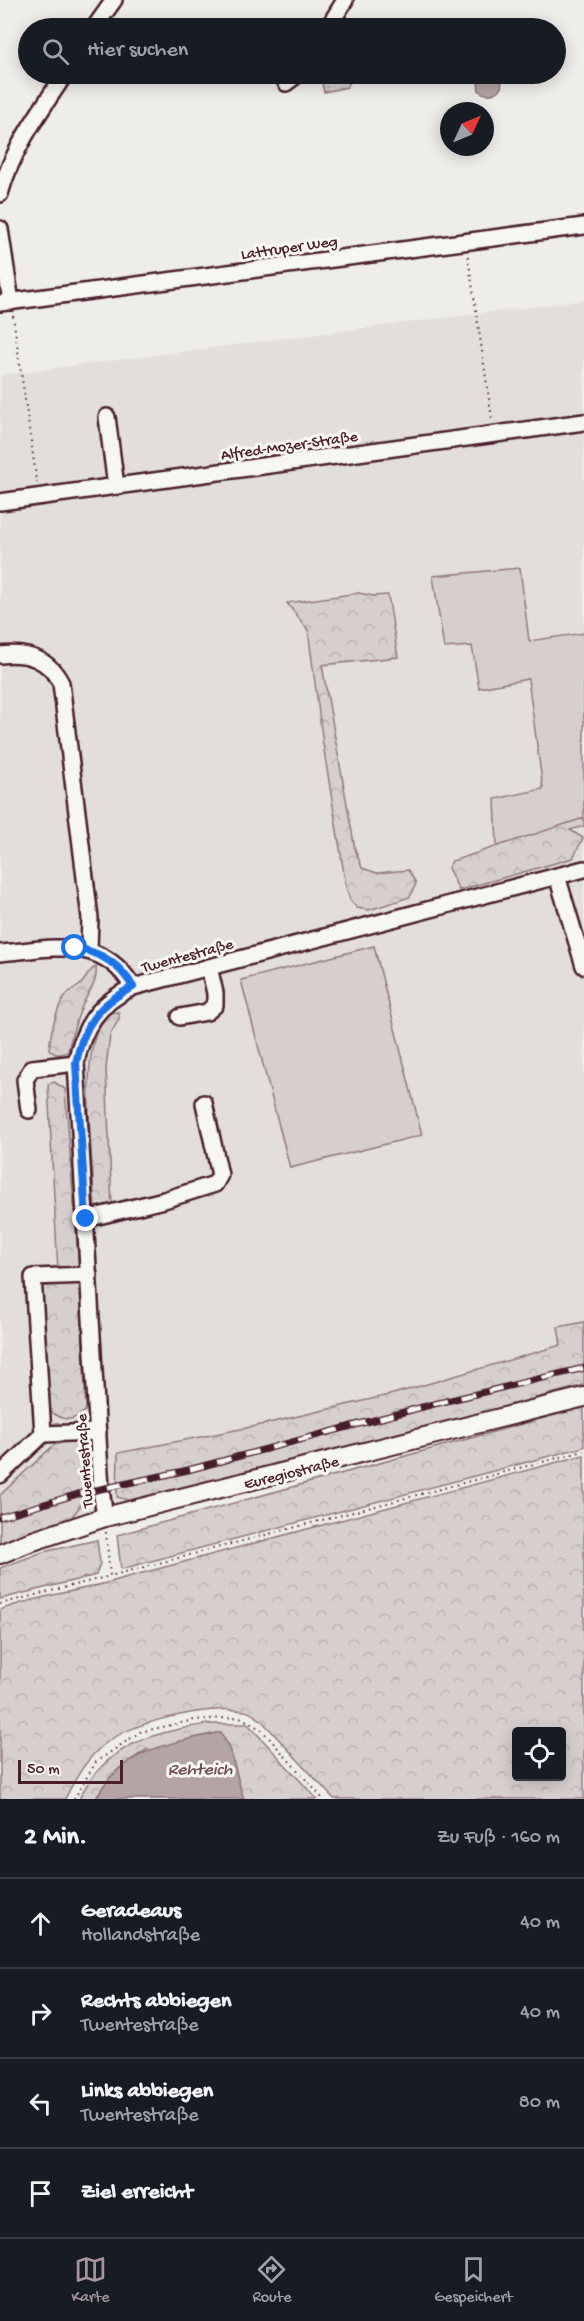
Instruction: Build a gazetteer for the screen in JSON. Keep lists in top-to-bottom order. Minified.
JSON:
{"streets":{"main road":["Euregiostraße"],"street":["Lattruper Weg","Alfred-Mozer-Straße","Twentestraße"]},"crossings":[["Twentestraße","Euregiostraße"]],"water":["Rehteich"],"scale_bar":"50 m","north":"top right","page":{"search":"Hier suchen","scale":"50 m","heading":["2 Min.","Zu Fuß · 160 m"],"list":[["Geradeaus","Hollandstraße","40 m"],["Rechts abbiegen","Twentestraße","40 m"],["Links abbiegen","Twentestraße","80 m"],"Ziel erreicht"],"nav":["Karte","Route","Gespeichert"]}}
